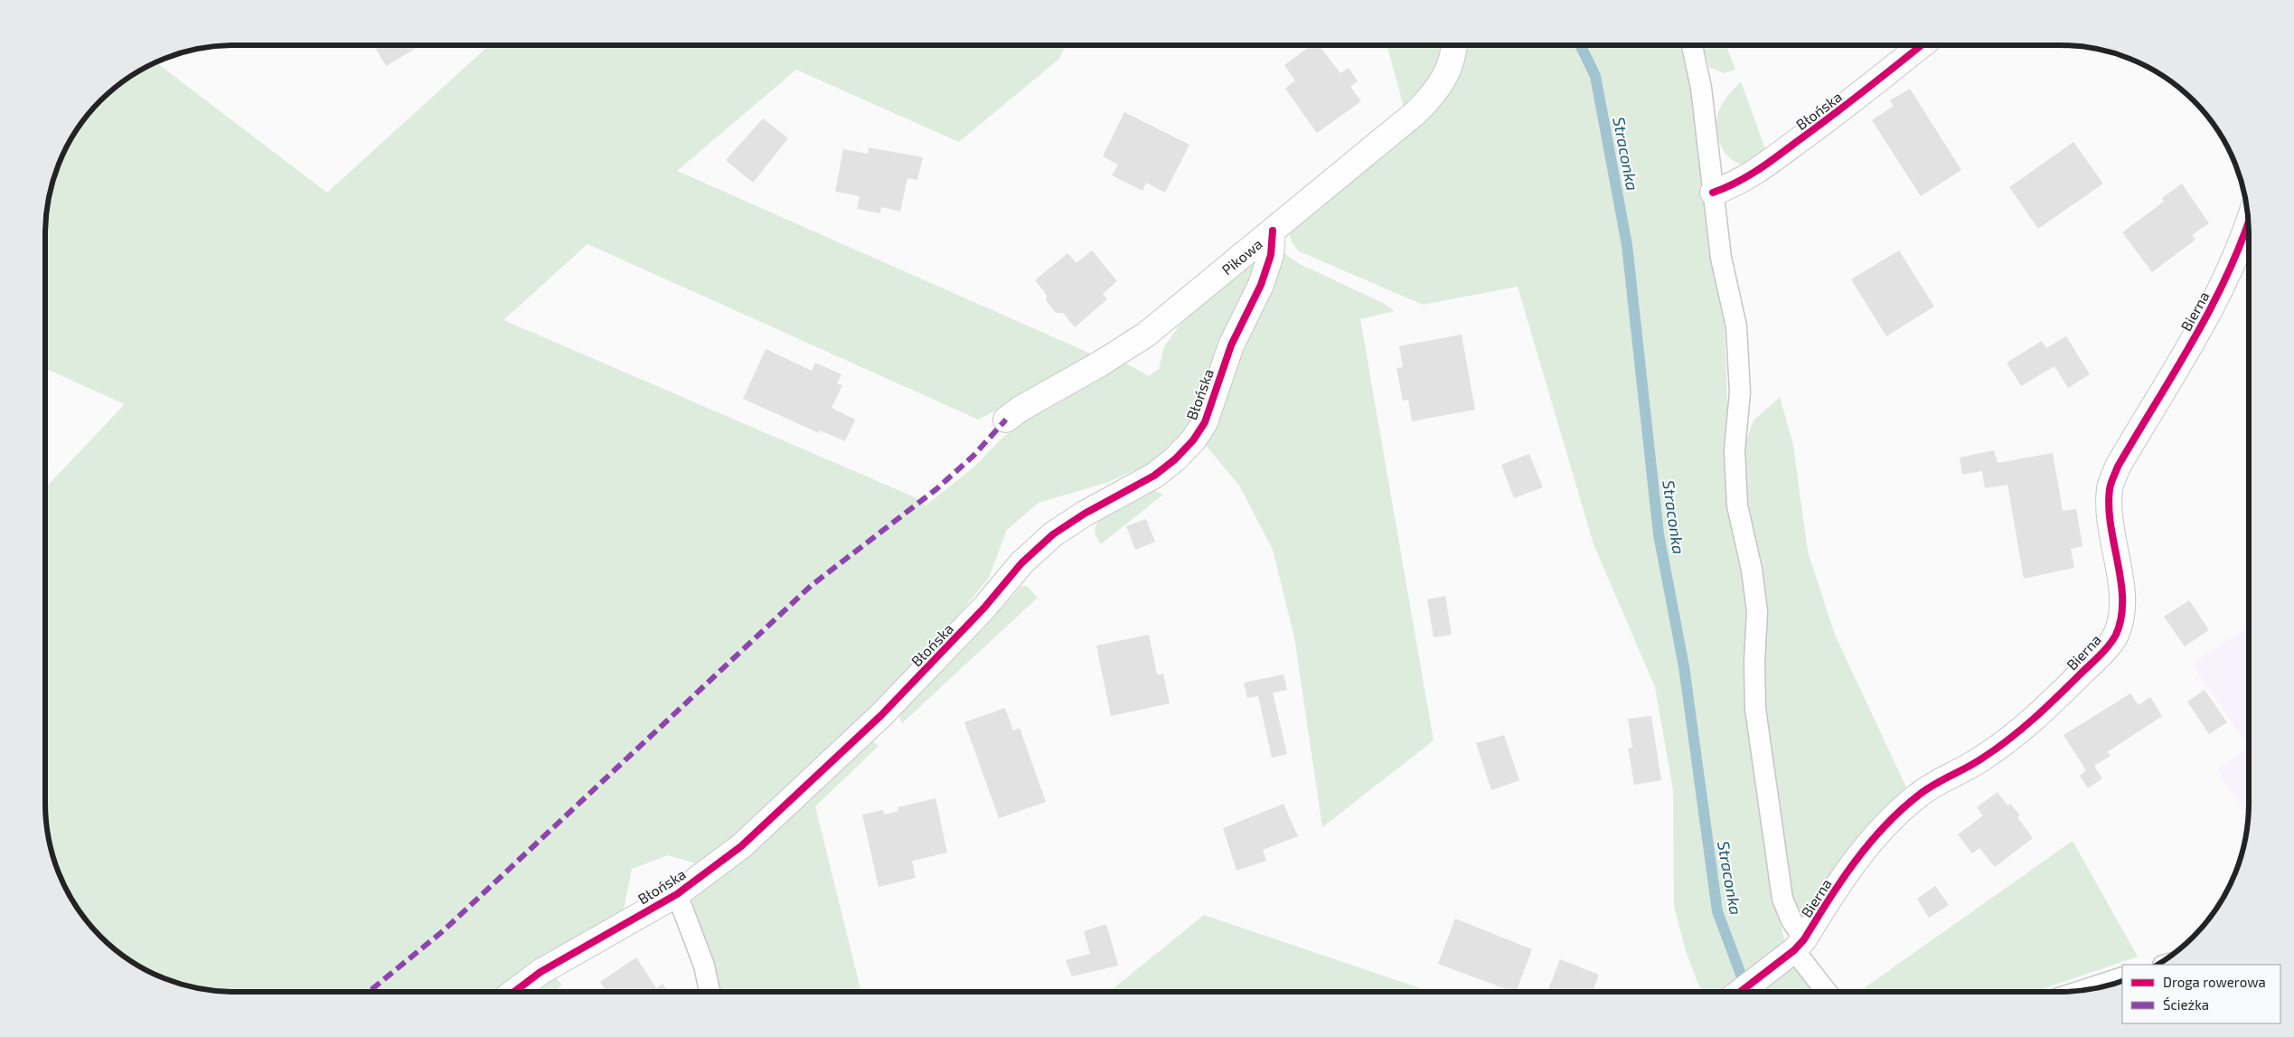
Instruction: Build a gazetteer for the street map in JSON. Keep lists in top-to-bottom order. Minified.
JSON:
{"streets":{"street":["Błońska","Pikowa","Bierna"]},"crossings":[["Błońska","Pikowa"]],"water":["Straconka"],"legend":["Droga rowerowa","Ścieżka"]}
